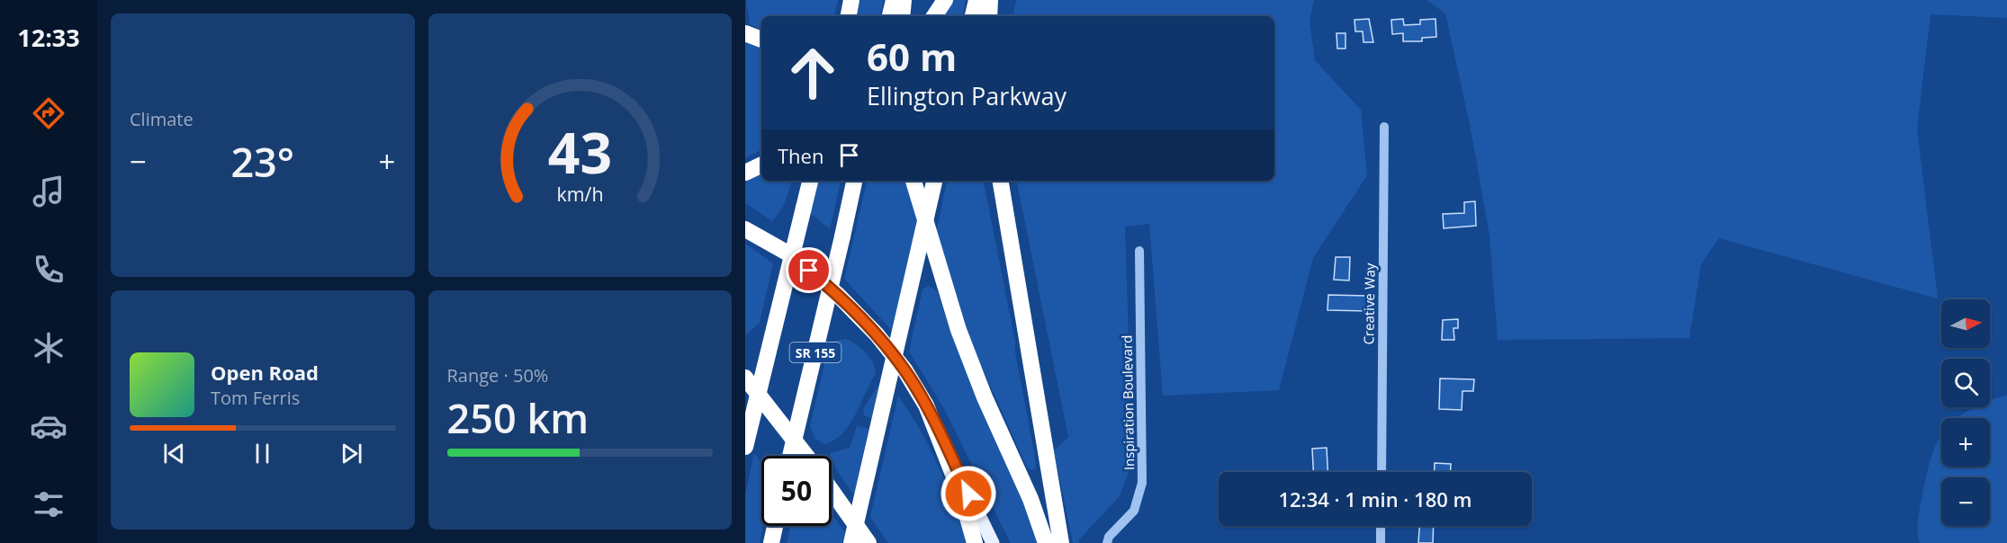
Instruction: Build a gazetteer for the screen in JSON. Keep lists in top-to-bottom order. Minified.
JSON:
{"streets":{"highway":["SR 155"],"street":["Creative Way","Inspiration Boulevard"]},"north":"right","page":{"tabs":"12:33","tile":["Climate",["Range · 50%","250 km"]],"turn":["60 m","Ellington Parkway"],"then":"Then","heat":["−","23°","+"],"map_buttons":["+","−"],"song":["Open Road","Tom Ferris"],"limit":"50","trip":"12:34 · 1 min · 180 m","gauge":["43","km/h"]}}
